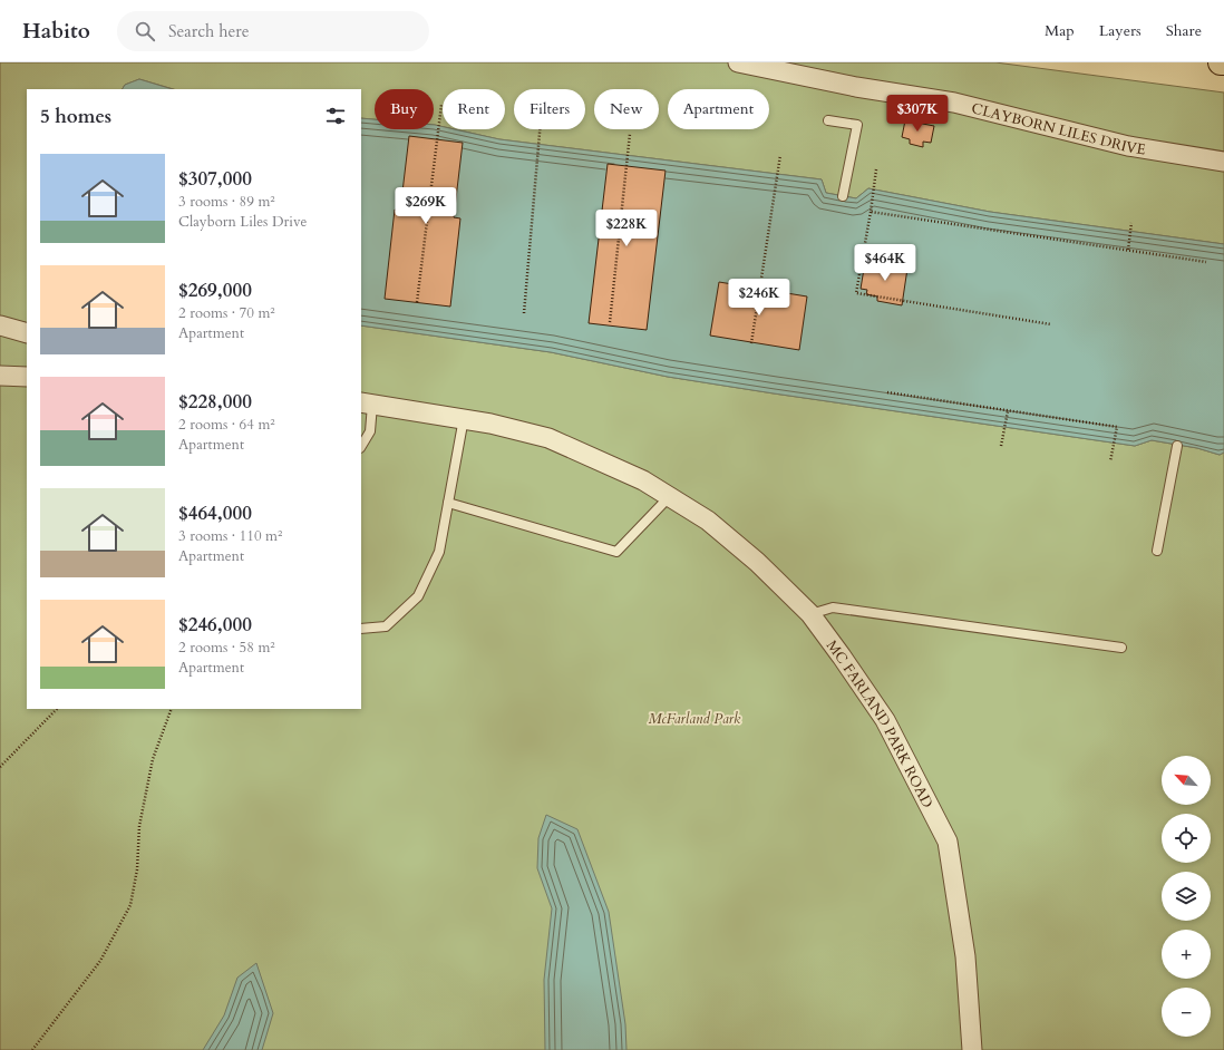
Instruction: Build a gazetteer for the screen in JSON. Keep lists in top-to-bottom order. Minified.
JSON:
{"streets":{"street":["CLAYBORN LILES DRIVE","MC FARLAND PARK ROAD"]},"parks":["McFarland Park"],"north":"top left","page":{"header":"Habito","search":"Search here","nav":["Map","Layers","Share"],"chip":["Buy","Rent","Filters","New","Apartment"],"heading":"5 homes","price":["$307K","$269K","$228K","$464K","$246K"],"list":[{"name":"$307,000","note":"3 rooms · 89 m² · Clayborn Liles Drive"},{"name":"$269,000","note":"2 rooms · 70 m² · Apartment"},{"name":"$228,000","note":"2 rooms · 64 m² · Apartment"},{"name":"$464,000","note":"3 rooms · 110 m² · Apartment"},{"name":"$246,000","note":"2 rooms · 58 m² · Apartment"}],"map_buttons":["+","−"]}}
